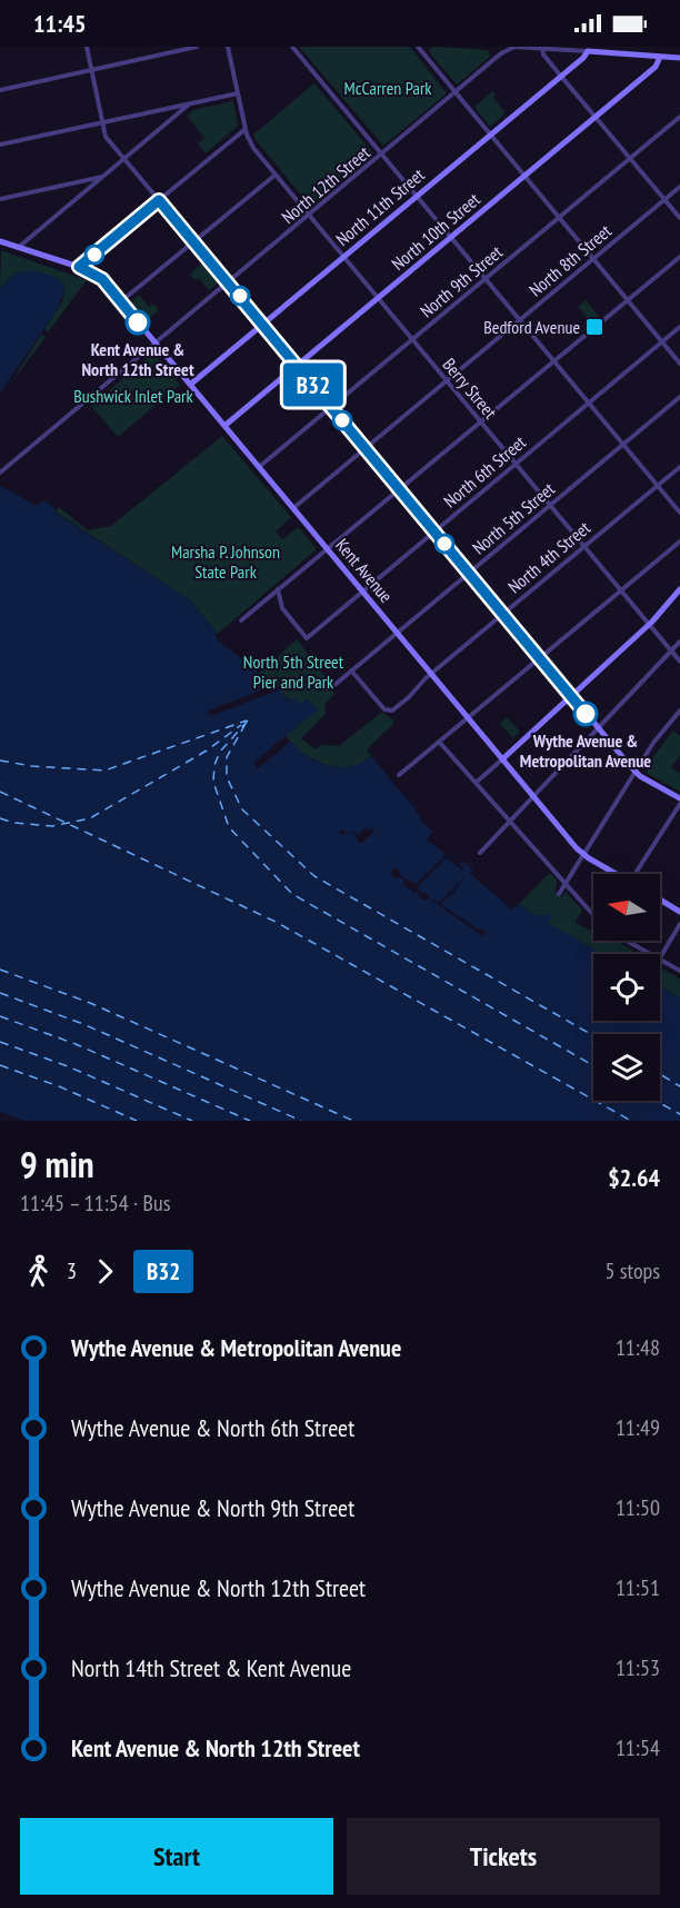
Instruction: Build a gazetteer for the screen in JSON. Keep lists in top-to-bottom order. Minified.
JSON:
{"streets":{"main road":["North 11th Street","North 10th Street","Kent Avenue"],"street":["North 12th Street","North 8th Street","North 9th Street","Berry Street","North 6th Street","North 5th Street","North 4th Street"]},"crossings":[["North 12th Street","Berry Street"],["North 12th Street","Kent Avenue"],["North 11th Street","Berry Street"],["North 11th Street","Kent Avenue"],["North 10th Street","Berry Street"],["North 10th Street","Kent Avenue"],["North 8th Street","Berry Street"],["North 8th Street","Kent Avenue"],["North 9th Street","Berry Street"],["North 9th Street","Kent Avenue"],["Berry Street","North 6th Street"],["Berry Street","North 5th Street"],["Berry Street","North 4th Street"],["North 6th Street","Kent Avenue"],["North 5th Street","North 4th Street"],["North 5th Street","Kent Avenue"],["North 4th Street","Kent Avenue"]],"parks":["McCarren Park","Bushwick Inlet Park","Marsha P. Johnson State Park","North 5th Street Pier and Park"],"places":{"other":["Kent Avenue & North 12th Street","Wythe Avenue & Metropolitan Avenue"],"transit":["Bedford Avenue"]},"lines":["bus line B32"],"north":"left","page":{"status":"11:45","on_map":"B32","heading":["9 min","11:45 – 11:54 · Bus","$2.64"],"legs":["3","B32","5 stops"],"list":[{"name":"Wythe Avenue & Metropolitan Avenue","value":"11:48"},{"name":"Wythe Avenue & North 6th Street","value":"11:49"},{"name":"Wythe Avenue & North 9th Street","value":"11:50"},{"name":"Wythe Avenue & North 12th Street","value":"11:51"},{"name":"North 14th Street & Kent Avenue","value":"11:53"},{"name":"Kent Avenue & North 12th Street","value":"11:54"}],"buttons":["Start","Tickets"]}}
